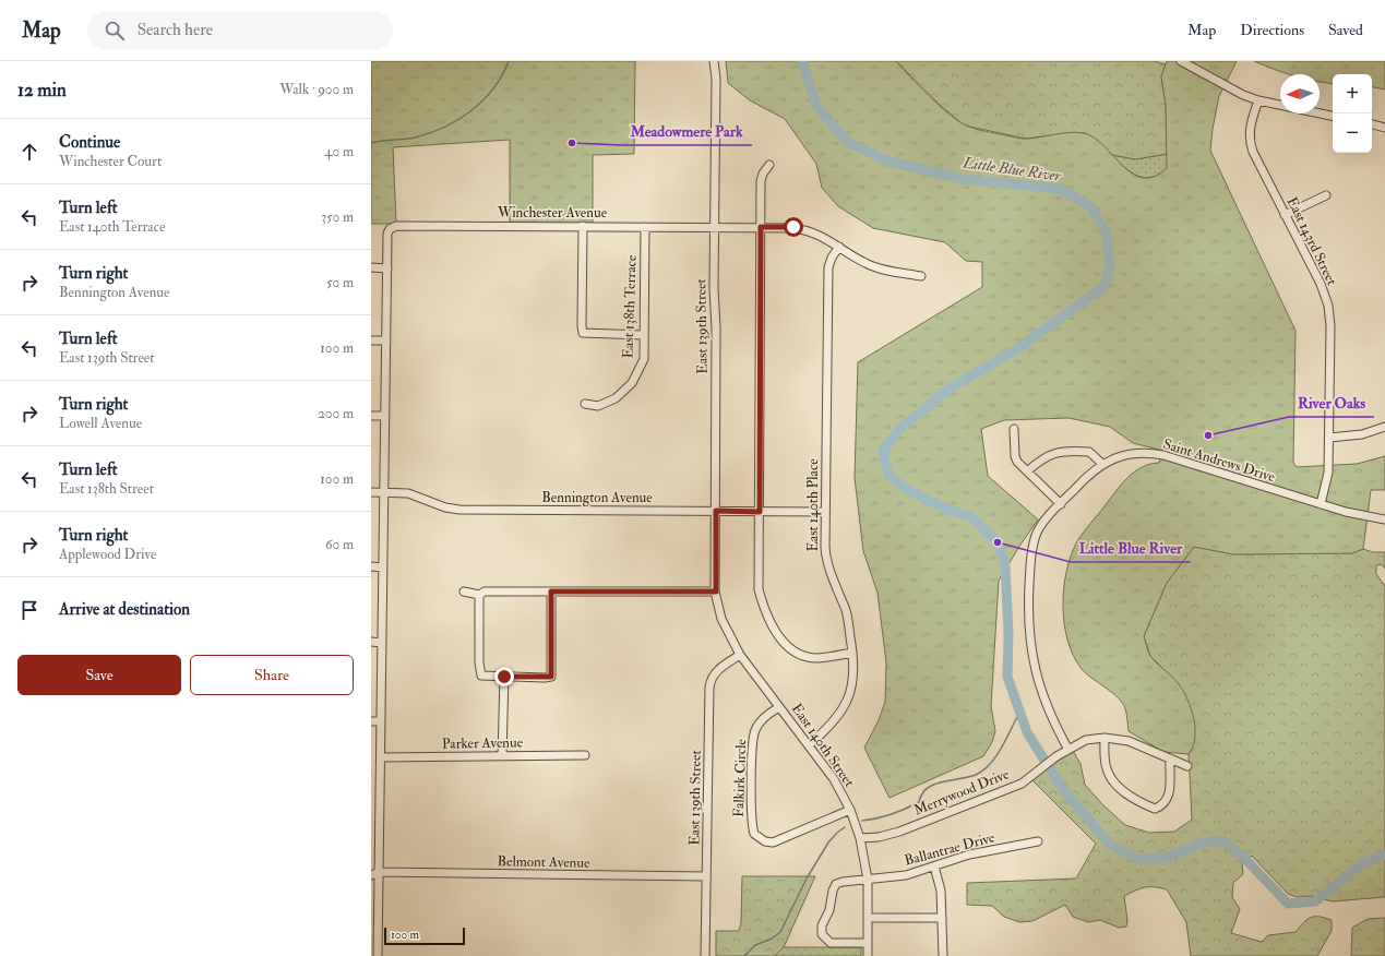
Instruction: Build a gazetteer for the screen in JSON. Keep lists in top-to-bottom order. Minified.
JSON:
{"streets":{"street":["Winchester Avenue","East 143rd Street","East 138th Terrace","East 139th Street","Saint Andrews Drive","Bennington Avenue","East 140th Place","Parker Avenue","East 140th Street","Falkirk Circle","Merrywood Drive","Ballantrae Drive","Belmont Avenue"]},"crossings":[["Winchester Avenue","East 138th Terrace"],["Winchester Avenue","East 139th Street"],["Winchester Avenue","East 140th Place"],["East 143rd Street","Saint Andrews Drive"],["East 139th Street","Bennington Avenue"],["East 139th Street","East 140th Street"],["East 139th Street","Belmont Avenue"],["Saint Andrews Drive","Merrywood Drive"],["Bennington Avenue","East 140th Place"],["East 140th Place","East 140th Street"],["East 140th Street","Falkirk Circle"],["East 140th Street","Merrywood Drive"],["East 140th Street","Ballantrae Drive"]],"water":["Little Blue River"],"places":["Meadowmere Park","River Oaks","Little Blue River"],"scale_bar":"100 m","north":"left","page":{"header":"Map","search":"Search here","nav":["Map","Directions","Saved"],"heading":["12 min","Walk · 900 m"],"map_buttons":["+","−"],"list":[["Continue","Winchester Court","40 m"],["Turn left","East 140th Terrace","350 m"],["Turn right","Bennington Avenue","50 m"],["Turn left","East 139th Street","100 m"],["Turn right","Lowell Avenue","200 m"],["Turn left","East 138th Street","100 m"],["Turn right","Applewood Drive","60 m"],"Arrive at destination"],"buttons":["Save","Share"],"scale":"100 m"}}
